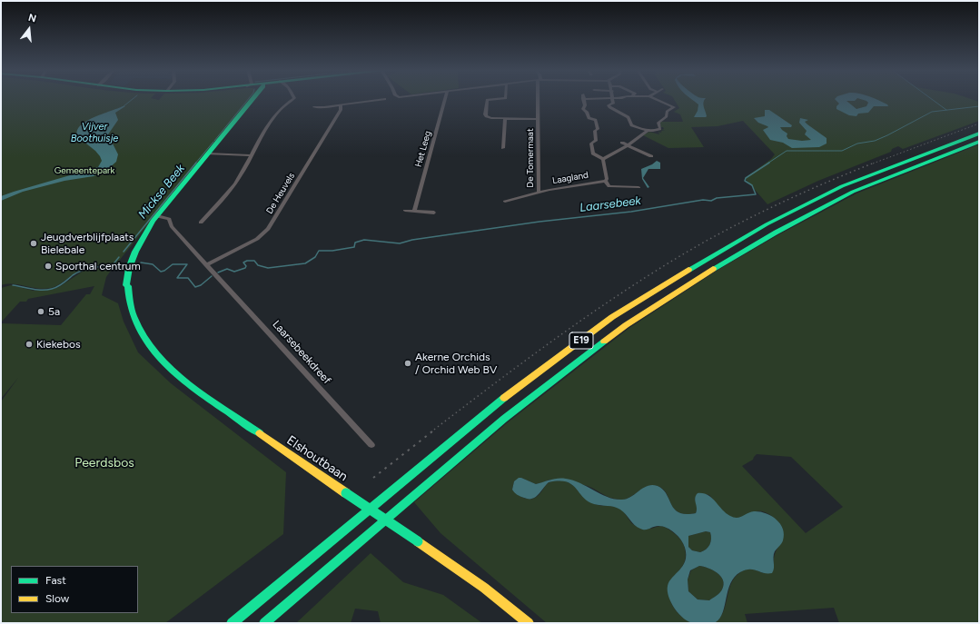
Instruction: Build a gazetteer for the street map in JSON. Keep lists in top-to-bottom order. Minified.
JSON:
{"streets":{"main road":["E19","Elshoutbaan"],"street":["Het Leeg","De Tomermaat","Laagland","De Heuvels","Laarsebeekdreef"]},"crossings":[["De Tomermaat","Laagland"],["De Heuvels","Laarsebeekdreef"]],"water":["Vijver Boothuisje","Mickse Beek","Laarsebeek"],"parks":["Gemeentepark","Peerdsbos"],"places":["Jeugdverblijfplaats Bielebale","Sporthal centrum","5a","Kiekebos","Akerne Orchids / Orchid Web BV"],"legend":["Fast","Slow"],"north":"top"}
